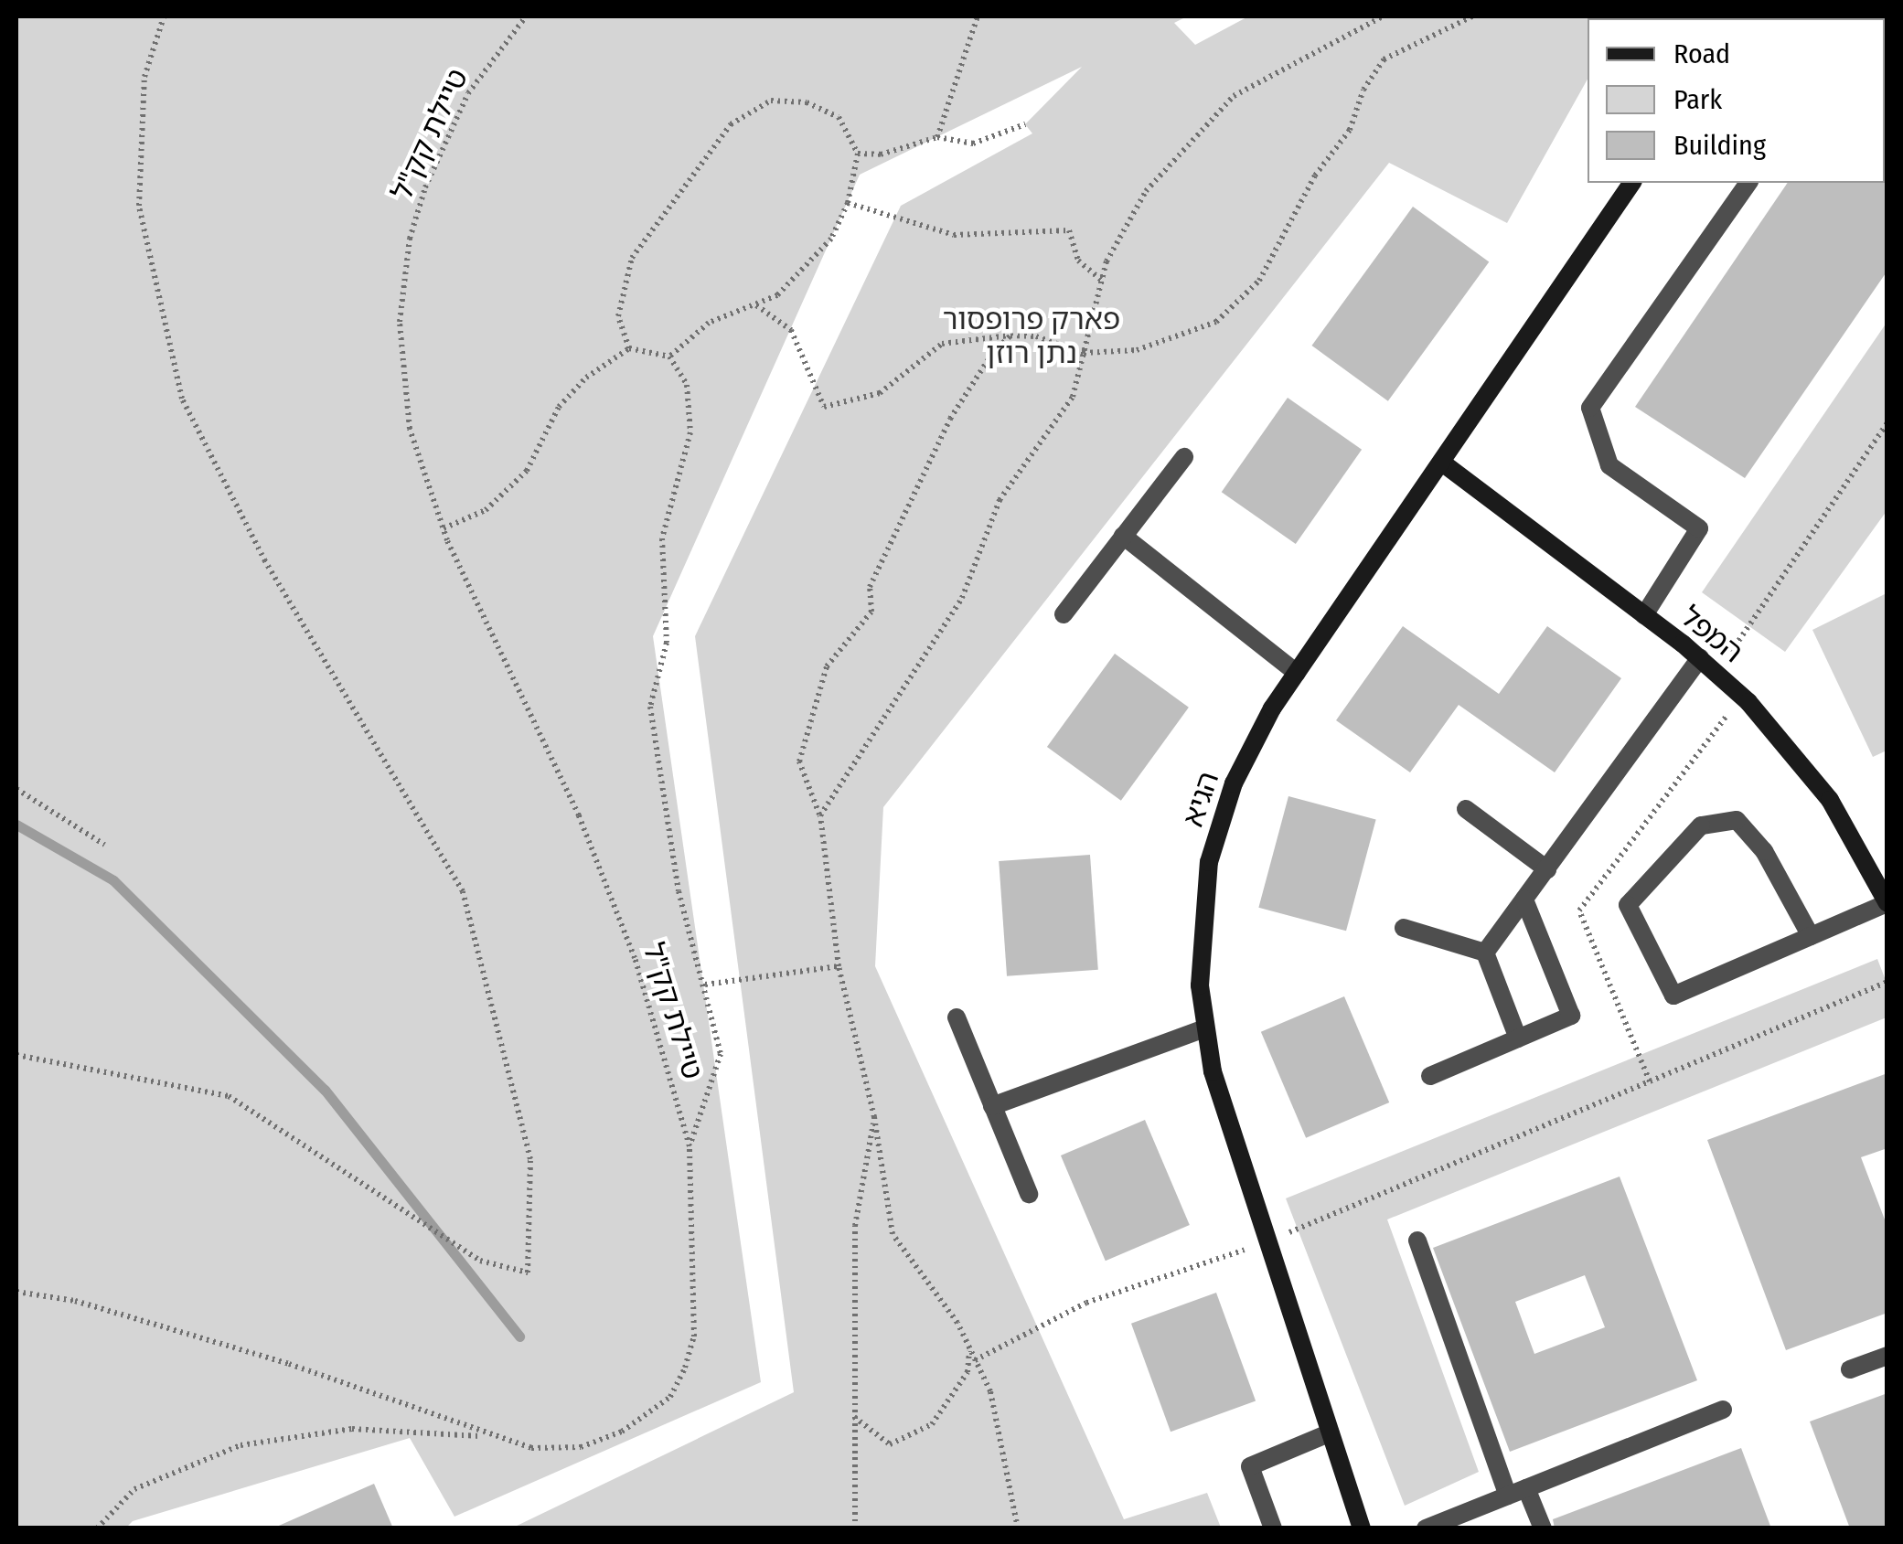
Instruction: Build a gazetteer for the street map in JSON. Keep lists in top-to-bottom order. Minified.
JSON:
{"streets":{"street":["המפל","הגיא"],"path":["טיילת קק\"ל"]},"crossings":[["המפל","הגיא"]],"parks":["פארק פרופסור נתן רוזן"],"legend":["Road","Park","Building"]}
